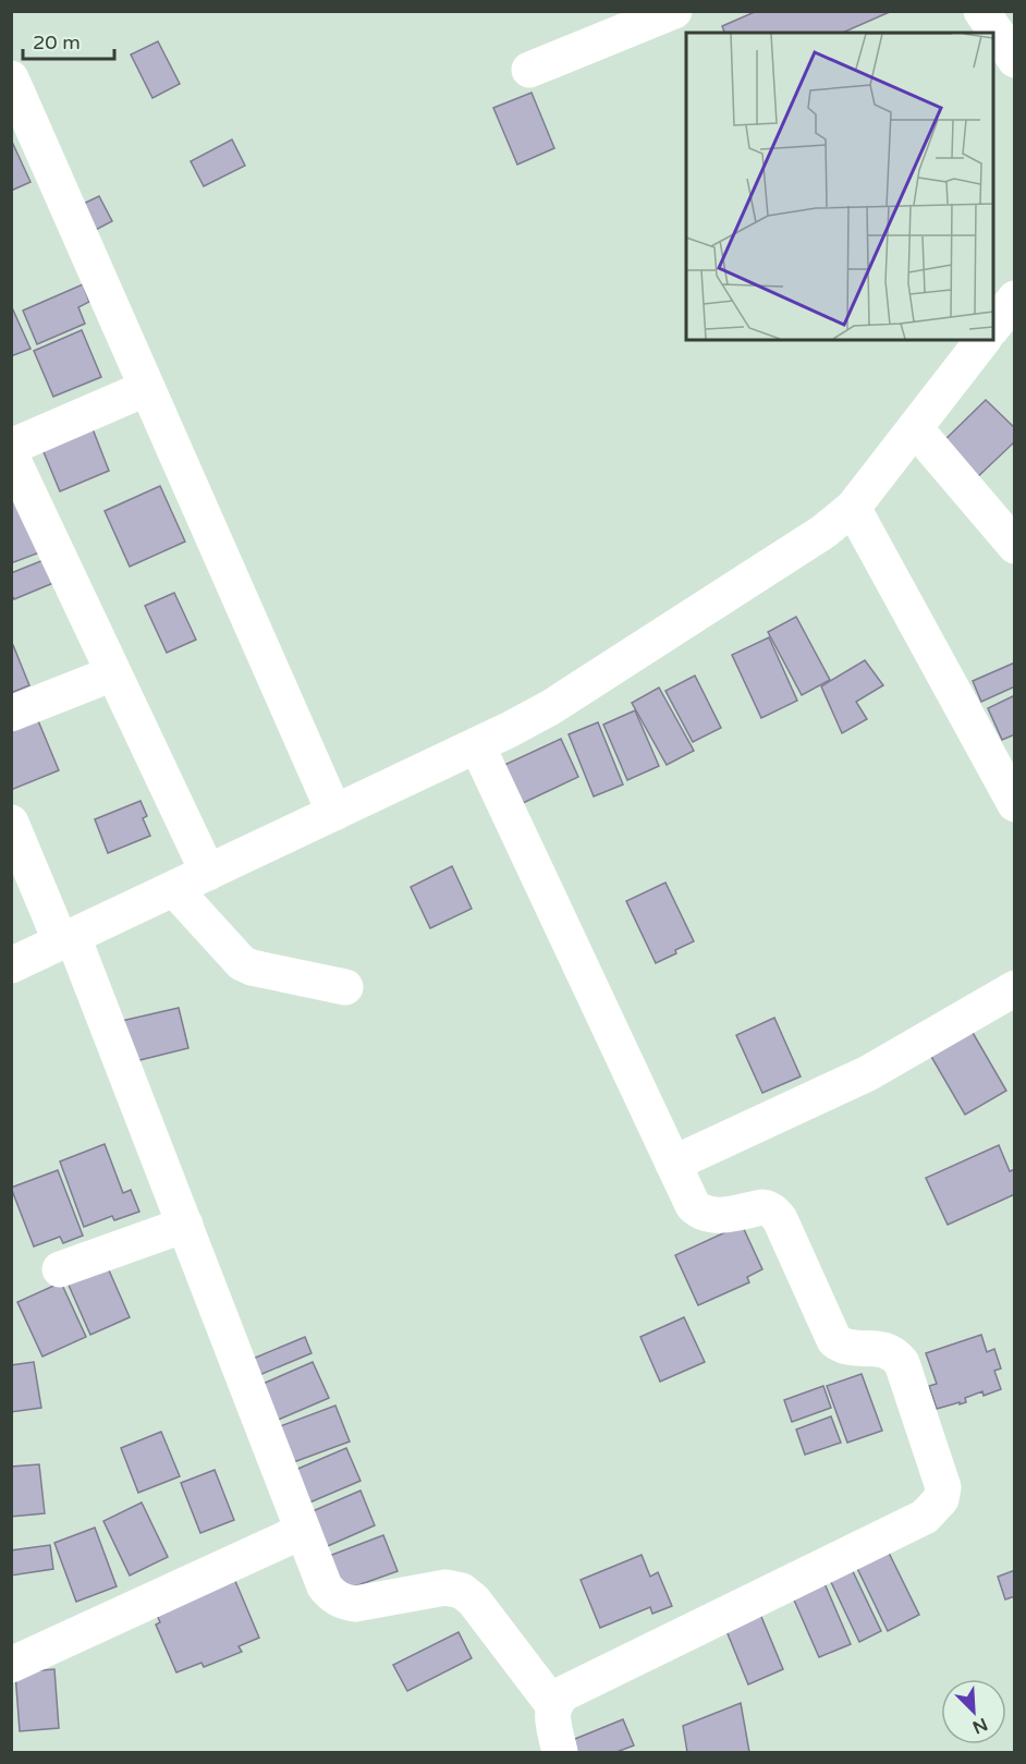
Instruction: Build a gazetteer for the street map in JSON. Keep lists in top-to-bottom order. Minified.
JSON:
{"scale_bar":"20 m","north":"bottom right"}
